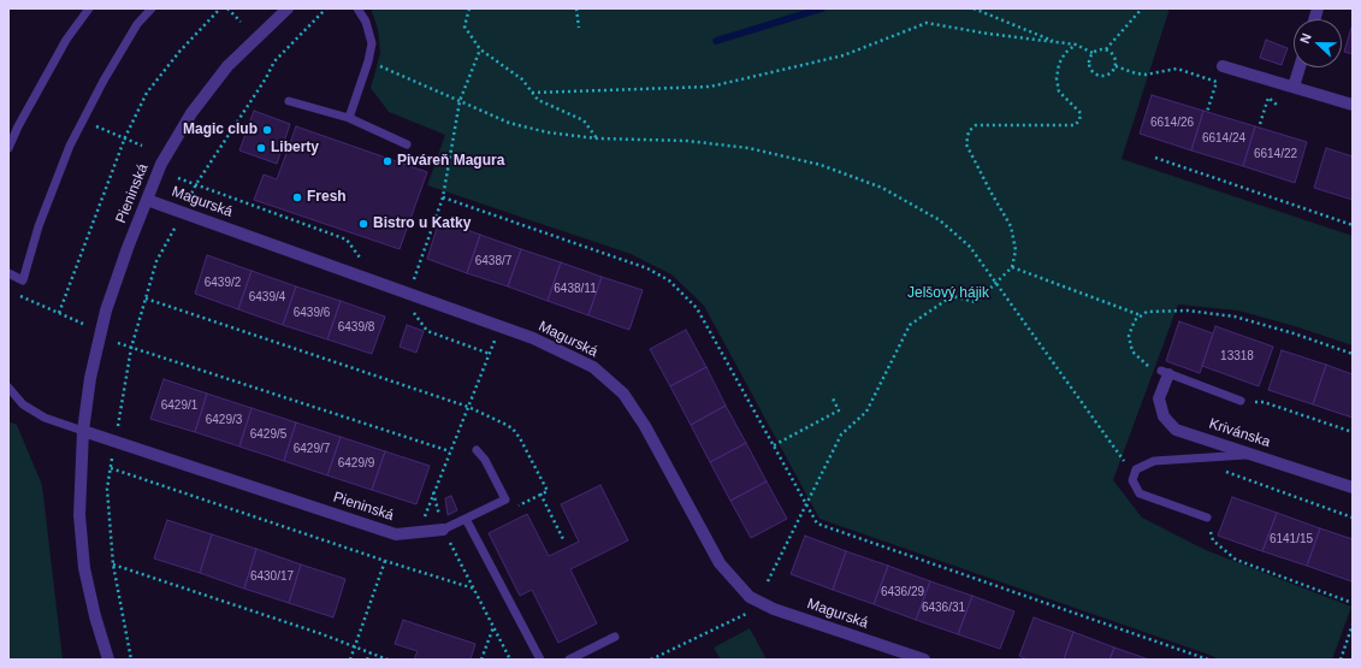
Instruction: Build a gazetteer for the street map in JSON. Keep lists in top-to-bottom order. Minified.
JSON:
{"streets":{"street":["Pieninská","Magurská","Krivánska"]},"crossings":[["Pieninská","Magurská"]],"parks":["Jelšový hájik"],"places":["Magic club","Liberty","Piváreň Magura","Fresh","Bistro u Katky"],"house_numbers":["6614/26","6614/24","6614/22","6438/7","6439/2","6438/11","6439/4","6439/6","6439/8","13318","6429/1","6429/3","6429/5","6429/7","6429/9","6141/15","6430/17","6436/29","6436/31"],"north":"left"}
